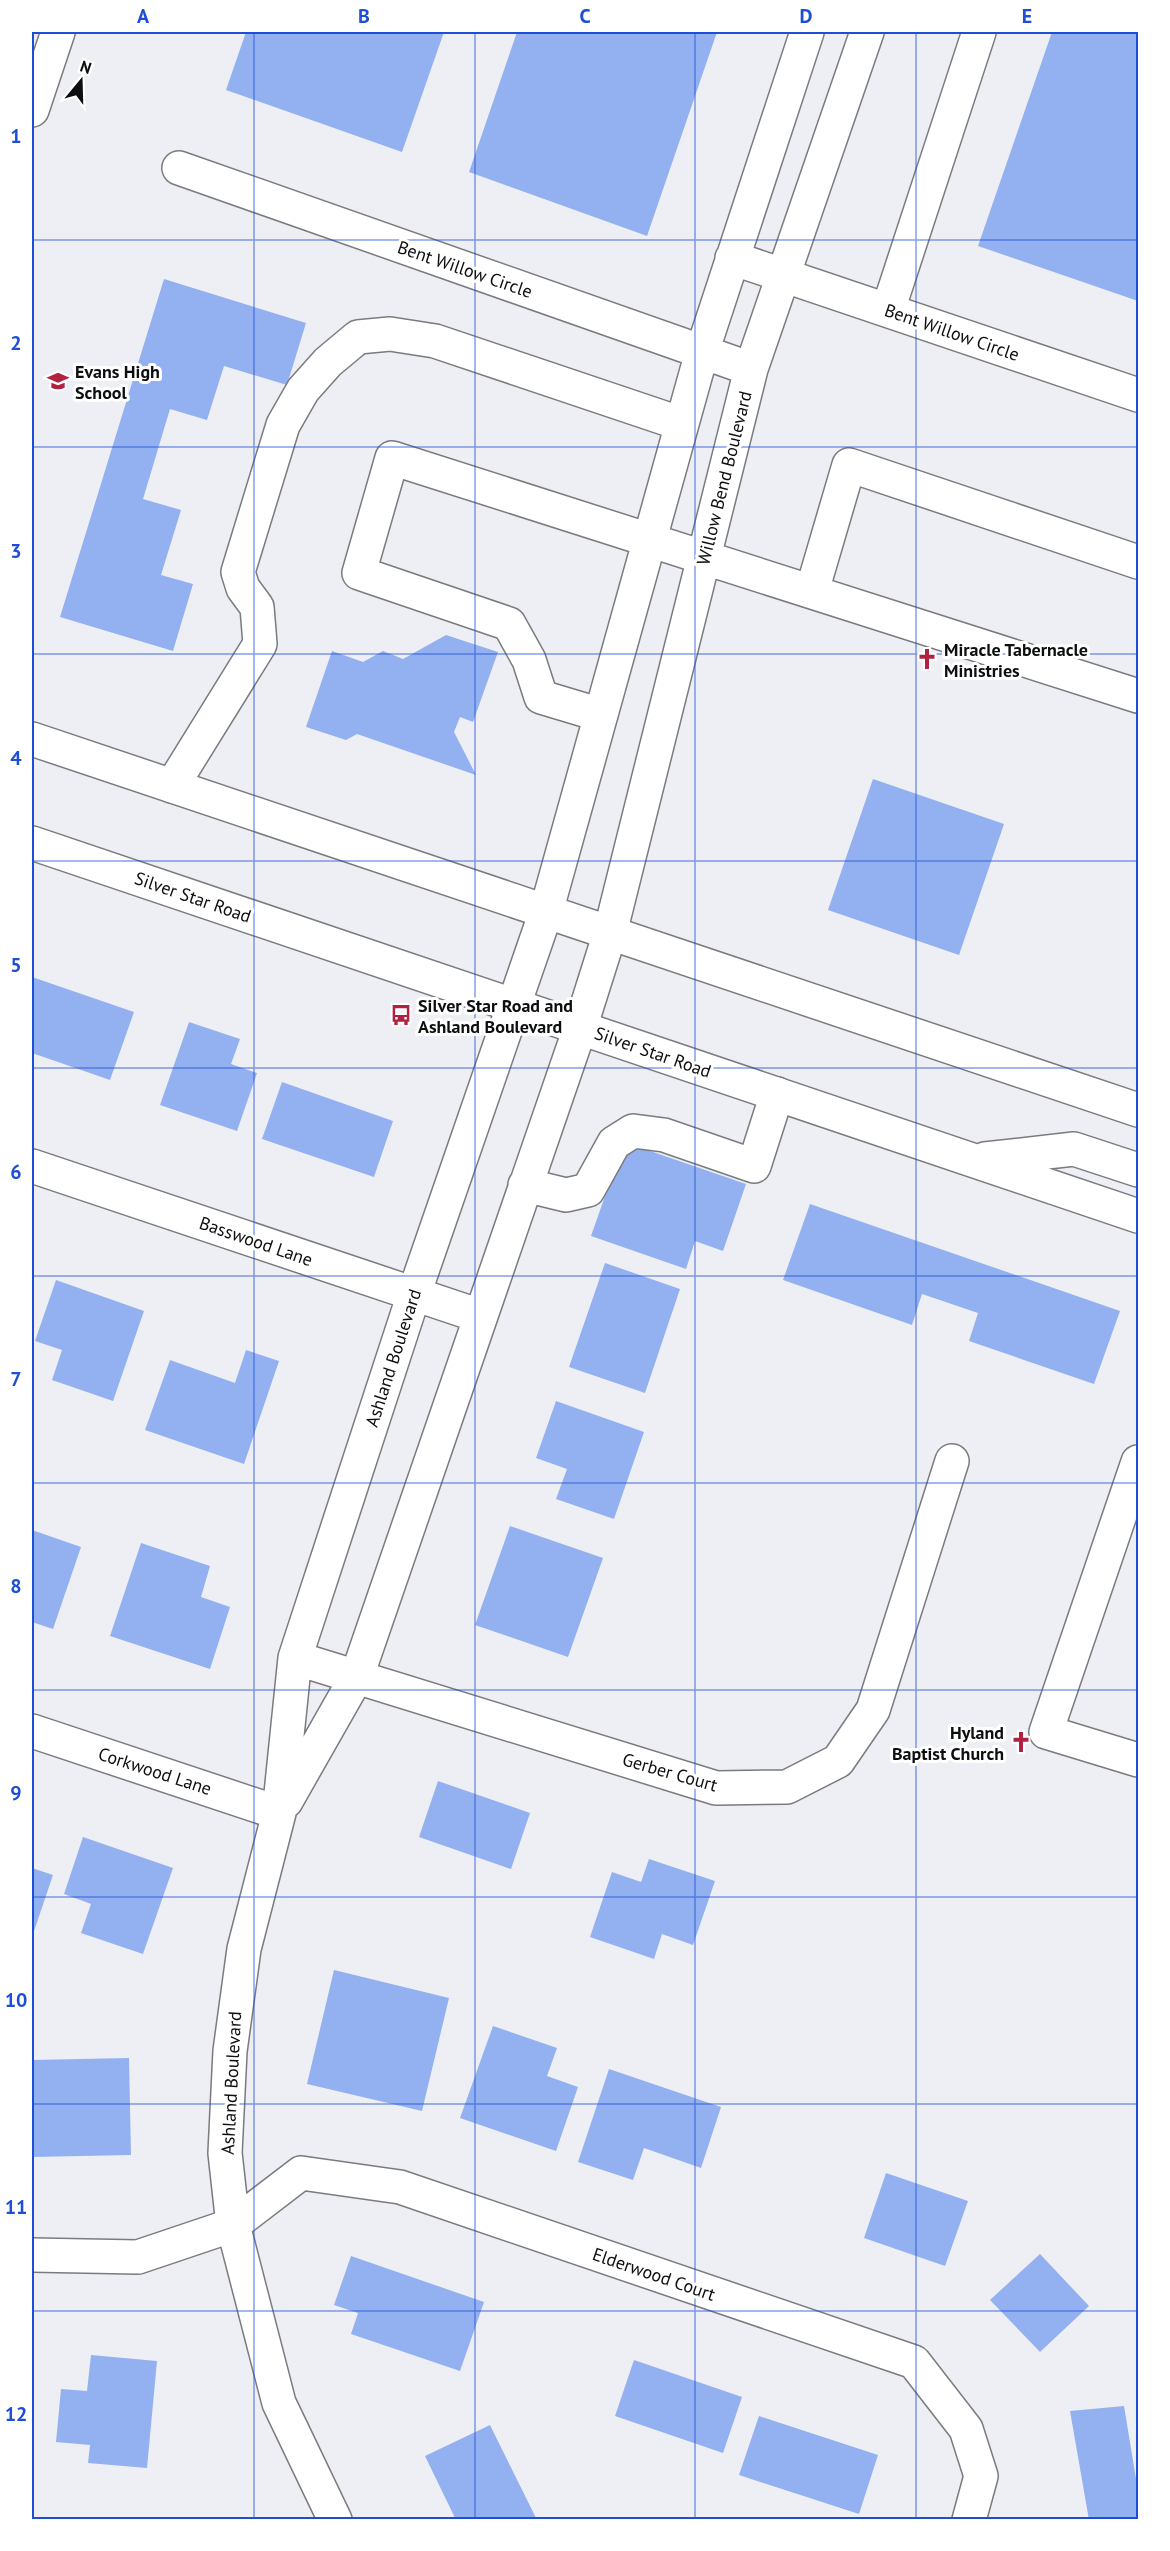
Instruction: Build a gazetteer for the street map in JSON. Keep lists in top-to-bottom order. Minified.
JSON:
{"streets":{"street":["Bent Willow Circle","Willow Bend Boulevard","Silver Star Road","Basswood Lane","Ashland Boulevard","Corkwood Lane","Gerber Court","Elderwood Court"]},"crossings":[["Bent Willow Circle","Willow Bend Boulevard"],["Willow Bend Boulevard","Ashland Boulevard"],["Silver Star Road","Ashland Boulevard"],["Basswood Lane","Ashland Boulevard"],["Ashland Boulevard","Corkwood Lane"],["Ashland Boulevard","Gerber Court"],["Ashland Boulevard","Elderwood Court"]],"places":{"school or university":["Evans High School"],"church":["Miracle Tabernacle Ministries","Hyland Baptist Church"],"bus stop":["Silver Star Road and Ashland Boulevard"]},"north":"top","grid":{"columns":["A","B","C","D","E"],"rows":["1","2","3","4","5","6","7","8","9","10","11","12"]}}
